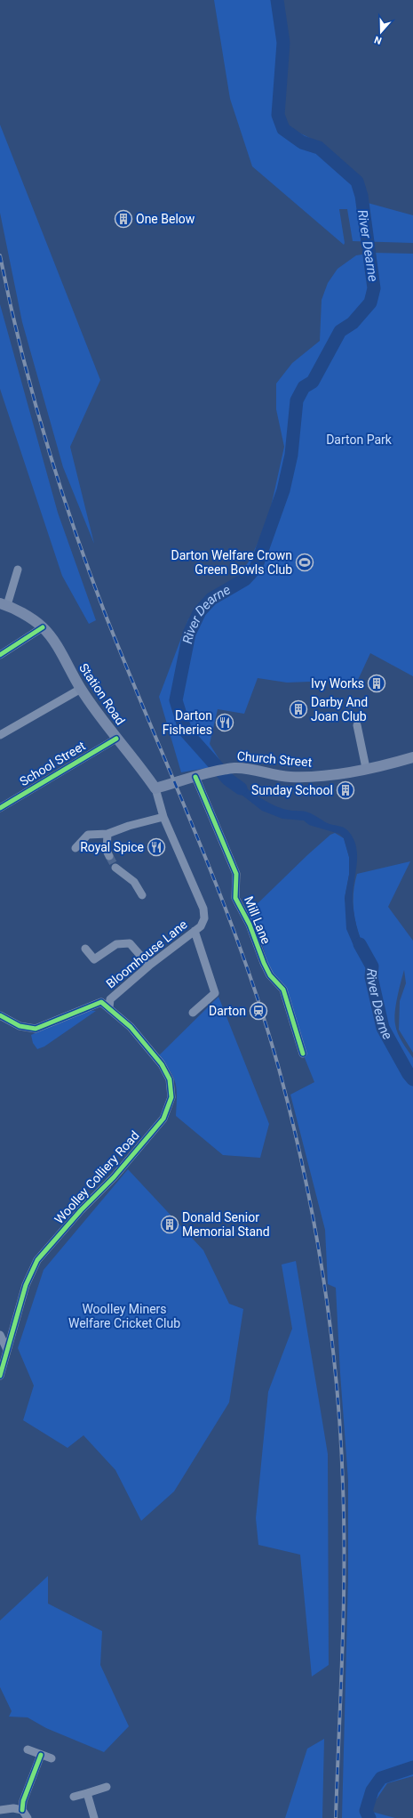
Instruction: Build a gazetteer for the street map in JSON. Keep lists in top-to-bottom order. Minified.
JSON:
{"streets":{"main road":["Station Road","Church Street"],"street":["School Street","Mill Lane","Bloomhouse Lane","Woolley Colliery Road"]},"crossings":[["Station Road","Church Street"],["Station Road","School Street"],["Station Road","Bloomhouse Lane"],["Church Street","Mill Lane"],["Bloomhouse Lane","Woolley Colliery Road"]],"water":["River Dearne"],"parks":["Darton Park","Woolley Miners Welfare Cricket Club"],"places":{"building":["One Below","Ivy Works","Darby And Joan Club","Sunday School","Donald Senior Memorial Stand"],"sports":["Darton Welfare Crown Green Bowls Club"],"restaurant":["Darton Fisheries","Royal Spice"],"station":["Darton"]},"north":"bottom"}
